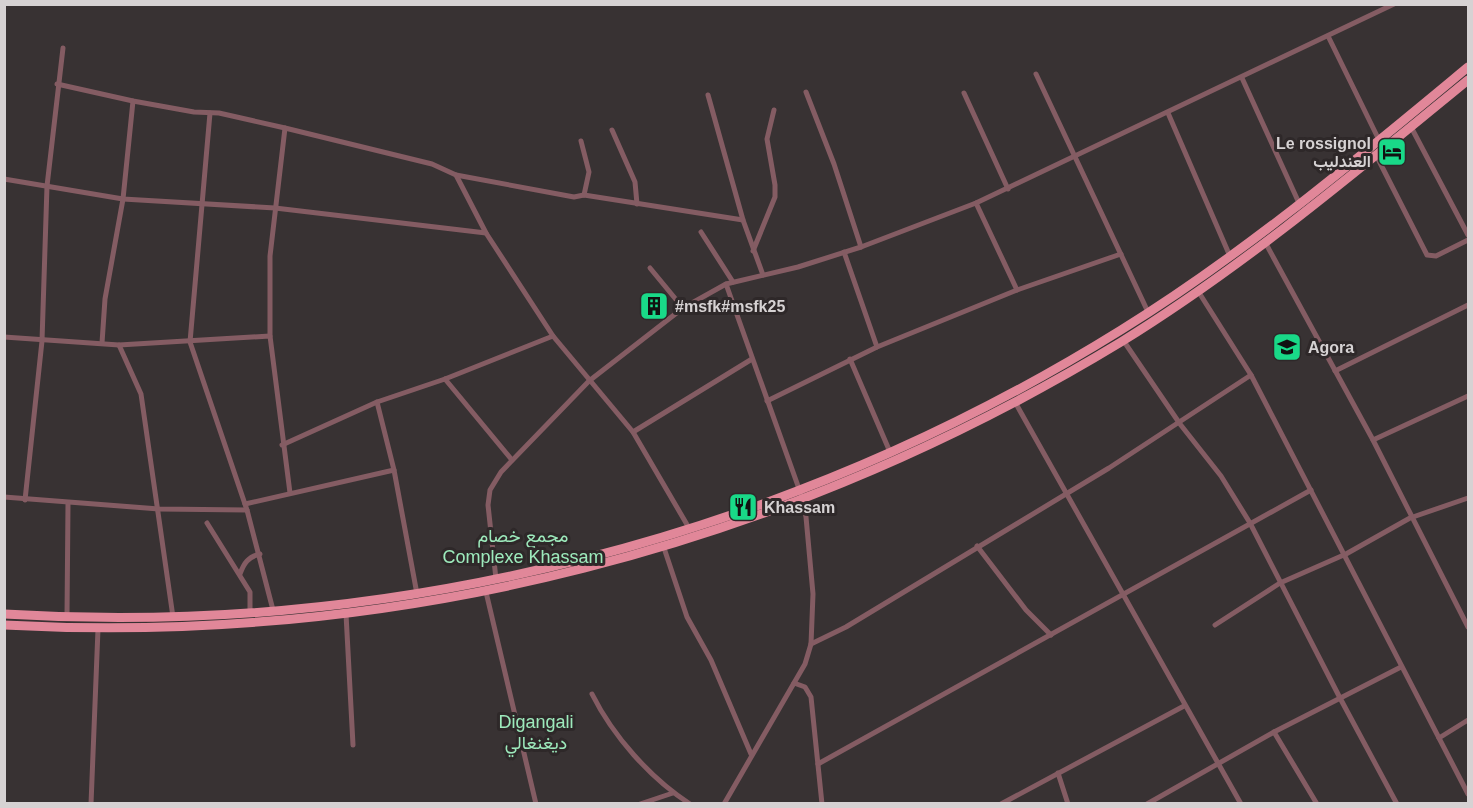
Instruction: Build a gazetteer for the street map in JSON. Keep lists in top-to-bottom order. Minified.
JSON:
{"districts":["مجمع خصام Complexe Khassam","Digangali ديغنغالي"],"places":{"hotel":["Le rossignol العندليب"],"building":["#msfk#msfk25"],"school or university":["Agora"],"restaurant":["Khassam"]}}
